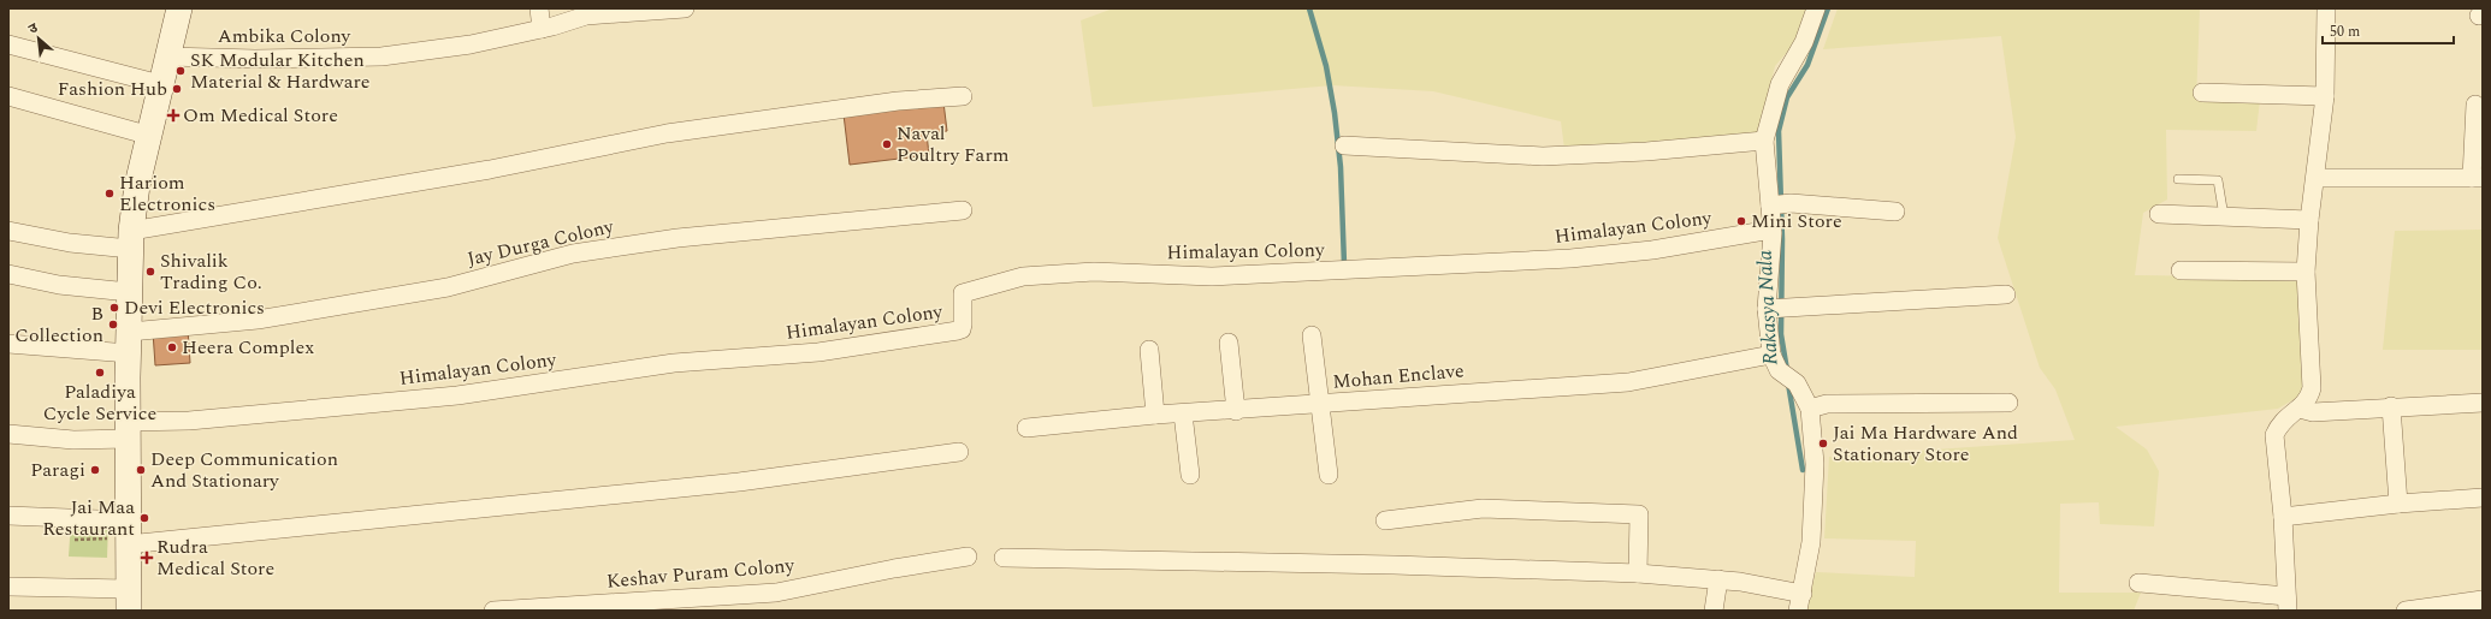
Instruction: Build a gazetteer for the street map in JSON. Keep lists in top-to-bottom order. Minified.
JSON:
{"streets":{"street":["Ambika Colony","Himalayan Colony","Jay Durga Colony","Mohan Enclave","Keshav Puram Colony"]},"water":["Rakasya Nala"],"places":{"other":["SK Modular Kitchen Material & Hardware","Fashion Hub","Naval Poultry Farm","Hariom Electronics","Mini Store","Shivalik Trading Co.","Devi Electronics","B Collection","Heera Complex","Paladiya Cycle Service","Jai Ma Hardware And Stationary Store","Paragi","Deep Communication And Stationary","Jai Maa Restaurant"],"health":["Om Medical Store","Rudra Medical Store"]},"scale_bar":"50 m","north":"top left"}
